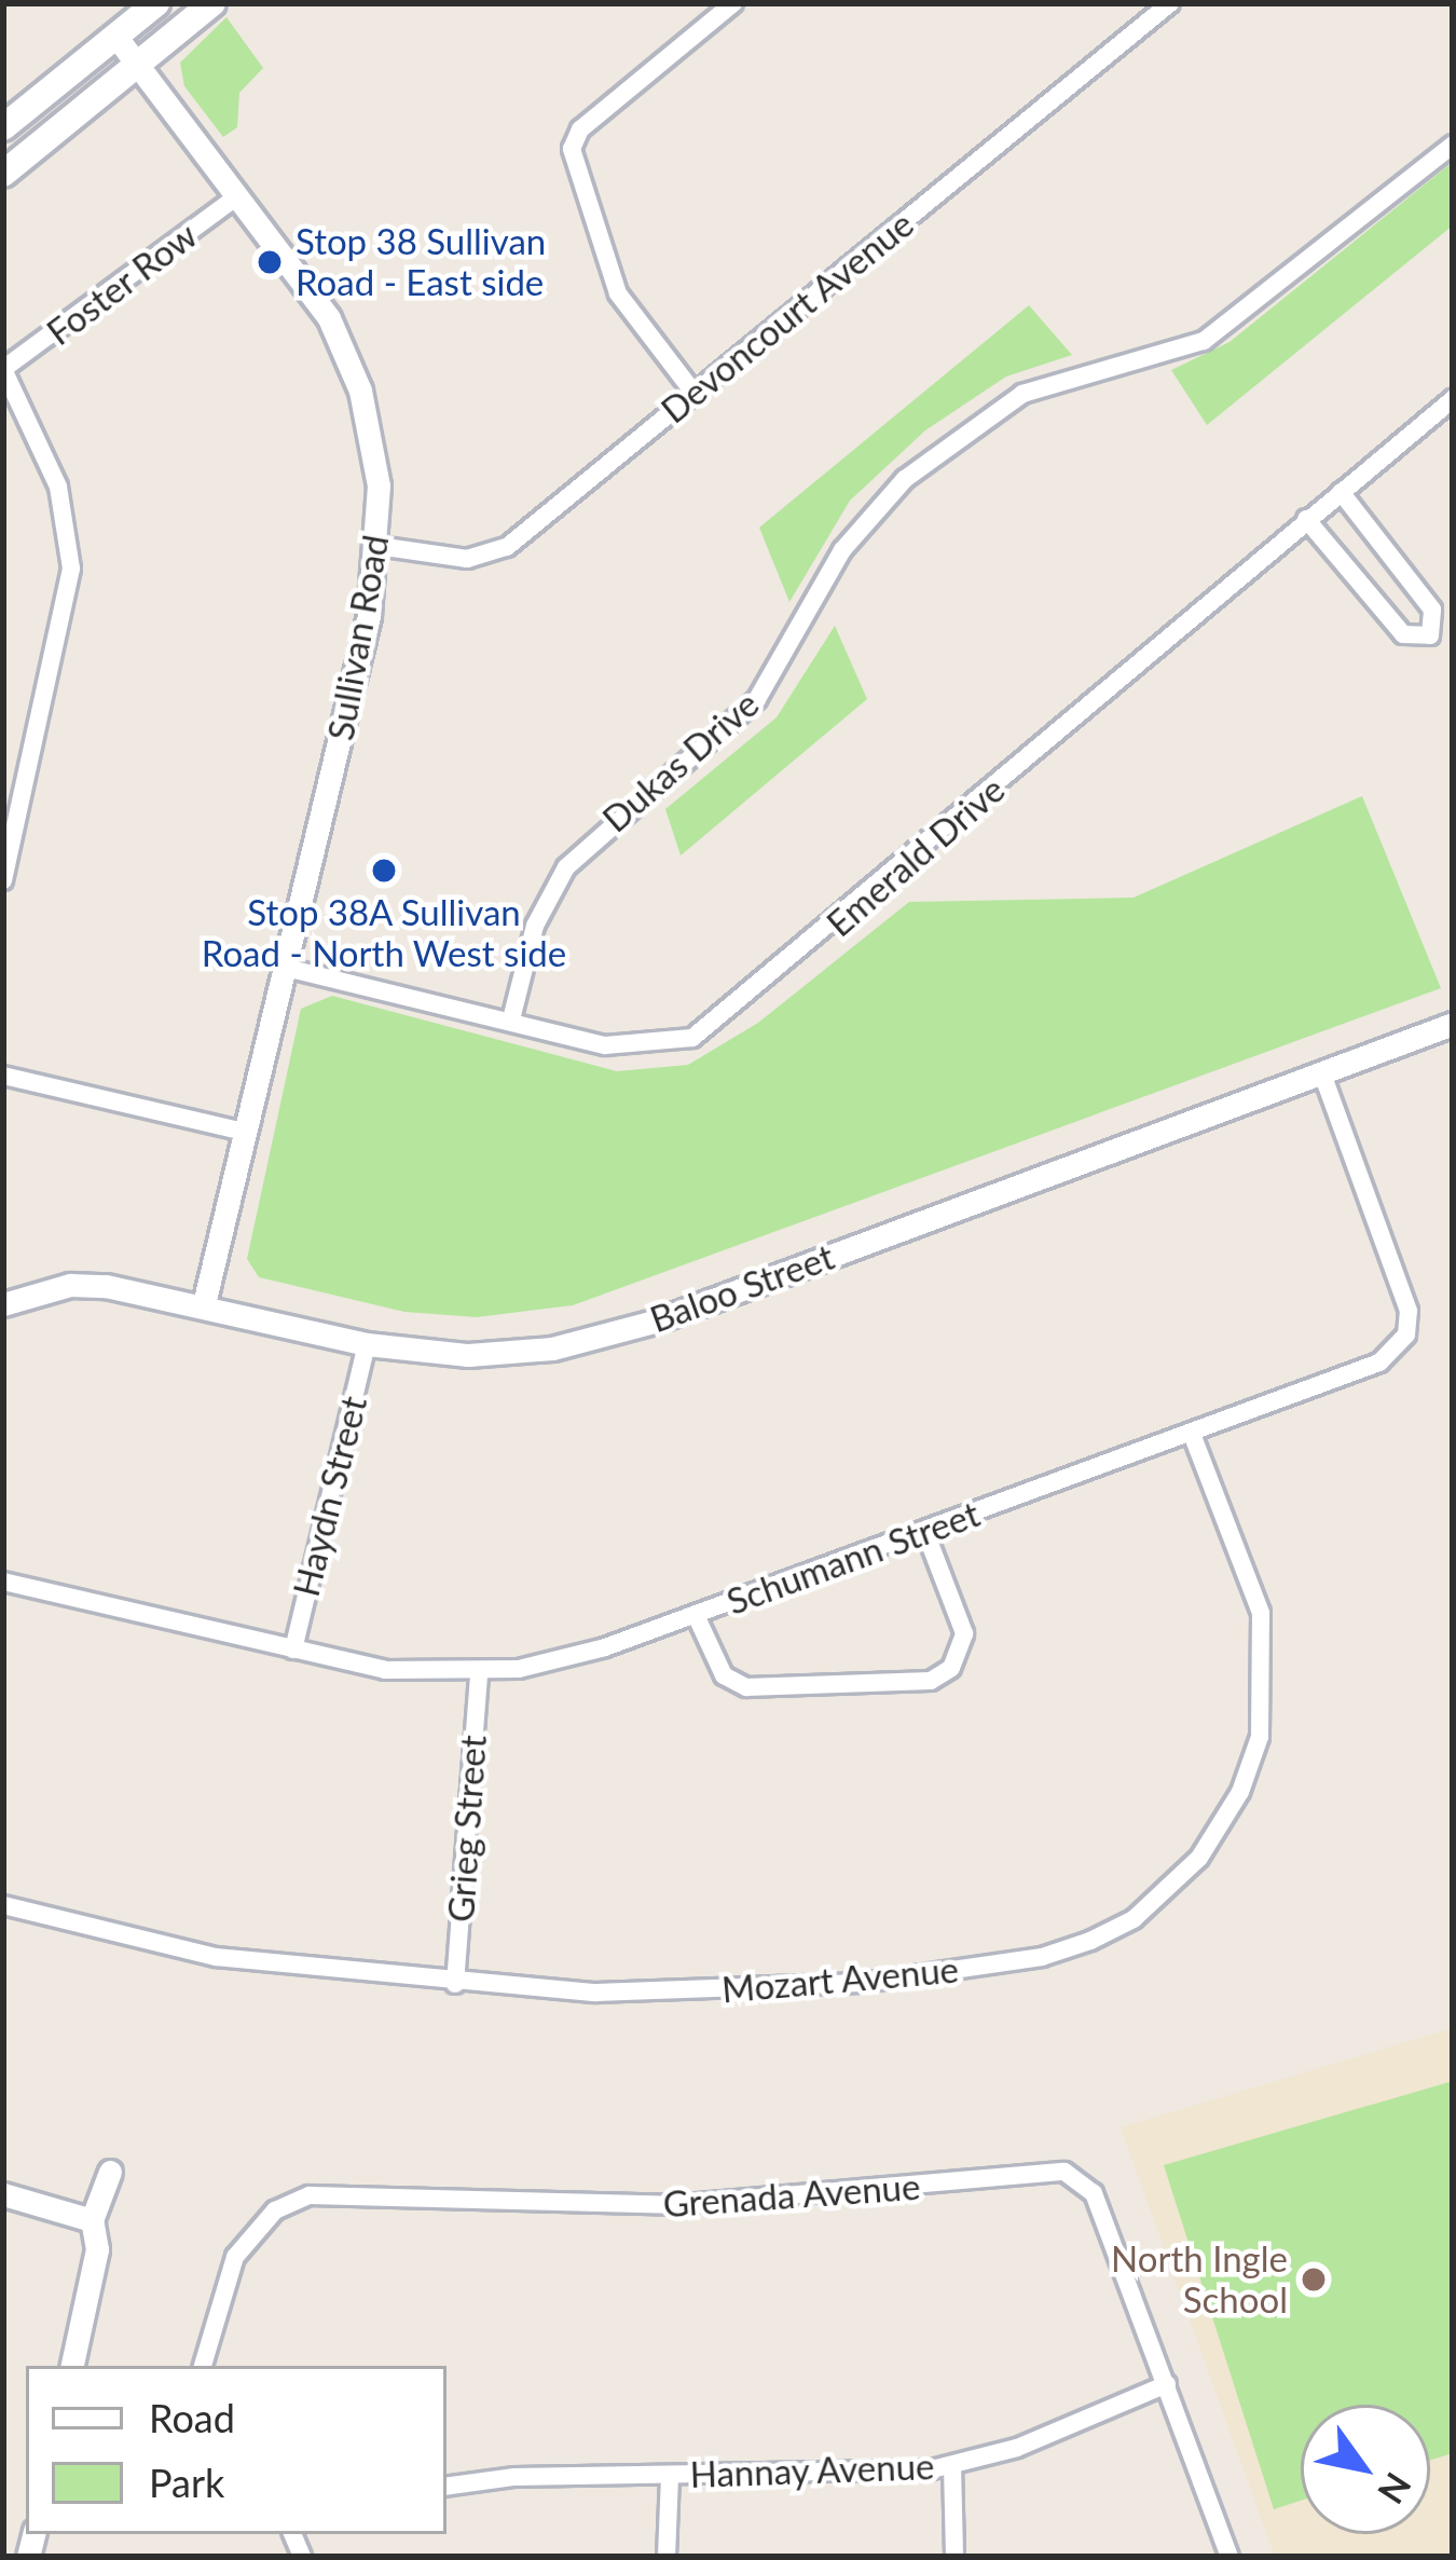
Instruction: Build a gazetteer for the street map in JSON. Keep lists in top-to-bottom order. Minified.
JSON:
{"streets":{"street":["Foster Row","Devoncourt Avenue","Sullivan Road","Dukas Drive","Emerald Drive","Baloo Street","Haydn Street","Schumann Street","Grieg Street","Mozart Avenue","Grenada Avenue","Hannay Avenue"]},"crossings":[["Foster Row","Sullivan Road"],["Devoncourt Avenue","Sullivan Road"],["Sullivan Road","Emerald Drive"],["Sullivan Road","Baloo Street"],["Dukas Drive","Emerald Drive"],["Baloo Street","Haydn Street"],["Baloo Street","Schumann Street"],["Haydn Street","Schumann Street"],["Schumann Street","Grieg Street"],["Schumann Street","Mozart Avenue"],["Grieg Street","Mozart Avenue"],["Grenada Avenue","Hannay Avenue"]],"places":["Stop 38 Sullivan Road - East side","Stop 38A Sullivan Road - North West side","North Ingle School"],"legend":["Road","Park"],"north":"bottom right"}
